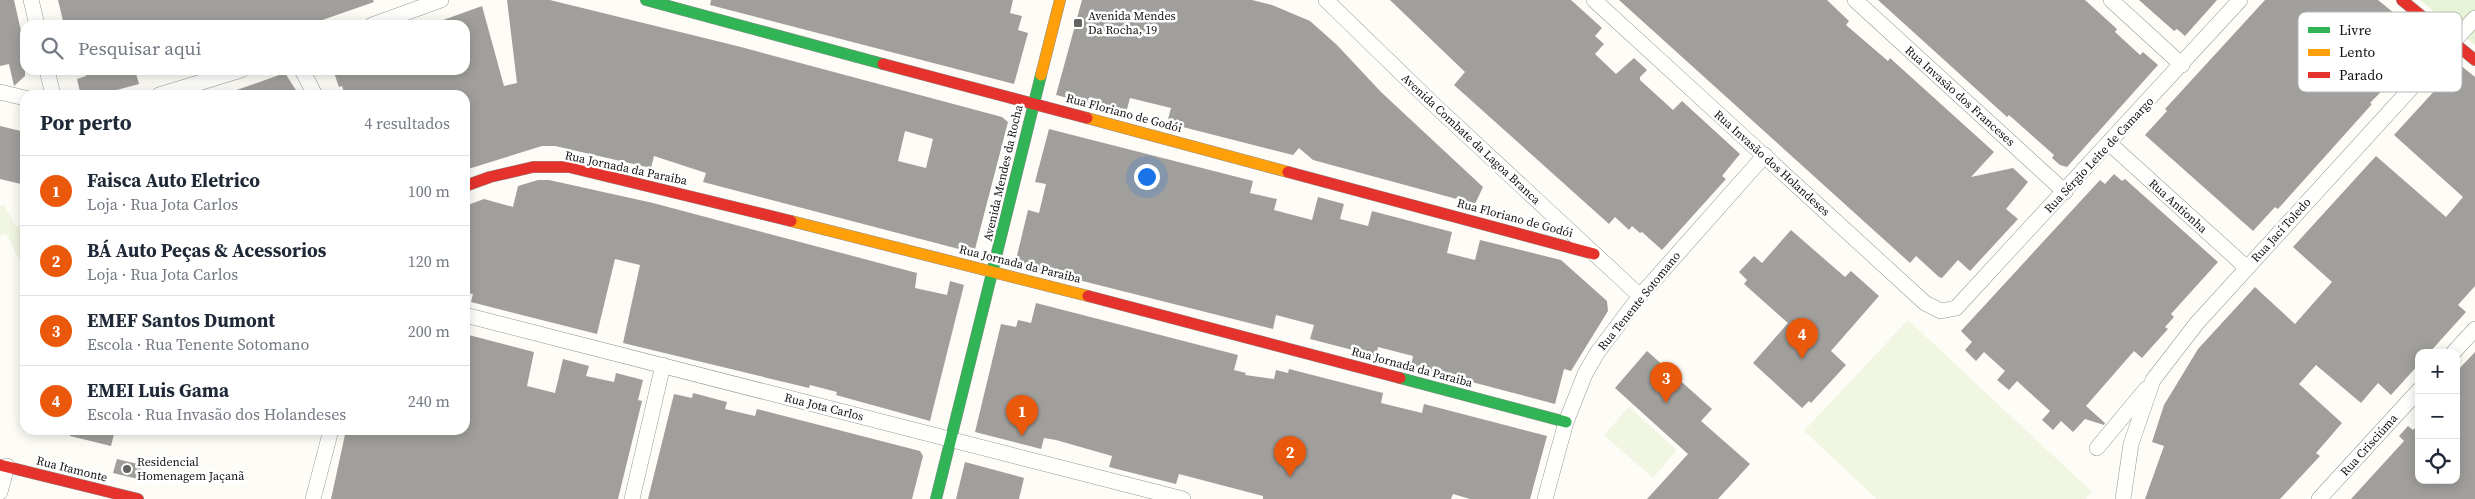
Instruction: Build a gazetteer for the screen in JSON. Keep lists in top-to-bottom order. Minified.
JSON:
{"streets":{"street":["Rua Invasão dos Franceses","Rua Floriano de Godói","Avenida Combate da Lagoa Branca","Rua Sérgio Leite de Camargo","Rua Invasão dos Holandeses","Rua Jornada da Paraiba","Avenida Mendes da Rocha","Rua Antionha","Rua Jací Toledo","Rua Tenente Sotomano","Rua Jota Carlos","Rua Crisciúma","Rua Itamonte"]},"crossings":[["Rua Invasão dos Franceses","Rua Sérgio Leite de Camargo"],["Rua Floriano de Godói","Avenida Combate da Lagoa Branca"],["Rua Floriano de Godói","Avenida Mendes da Rocha"],["Avenida Combate da Lagoa Branca","Rua Tenente Sotomano"],["Rua Sérgio Leite de Camargo","Rua Invasão dos Holandeses"],["Rua Sérgio Leite de Camargo","Rua Antionha"],["Rua Invasão dos Holandeses","Rua Tenente Sotomano"],["Rua Jornada da Paraiba","Avenida Mendes da Rocha"],["Rua Jornada da Paraiba","Rua Tenente Sotomano"],["Avenida Mendes da Rocha","Rua Jota Carlos"],["Rua Antionha","Rua Jací Toledo"]],"places":{"transit":["Avenida Mendes Da Rocha, 19"],"other":["Residencial Homenagem Jaçanã"]},"legend":["Livre","Lento","Parado"],"page":{"search":"Pesquisar aqui","heading":["Por perto","4 resultados"],"list":[{"mark":"1","name":"Faisca Auto Eletrico","note":"Loja · Rua Jota Carlos","value":"100 m"},{"mark":"2","name":"BÁ Auto Peças & Acessorios","note":"Loja · Rua Jota Carlos","value":"120 m"},{"mark":"3","name":"EMEF Santos Dumont","note":"Escola · Rua Tenente Sotomano","value":"200 m"},{"mark":"4","name":"EMEI Luis Gama","note":"Escola · Rua Invasão dos Holandeses","value":"240 m"}],"pins":["4","3","1","2"],"map_buttons":["+","−"]}}
